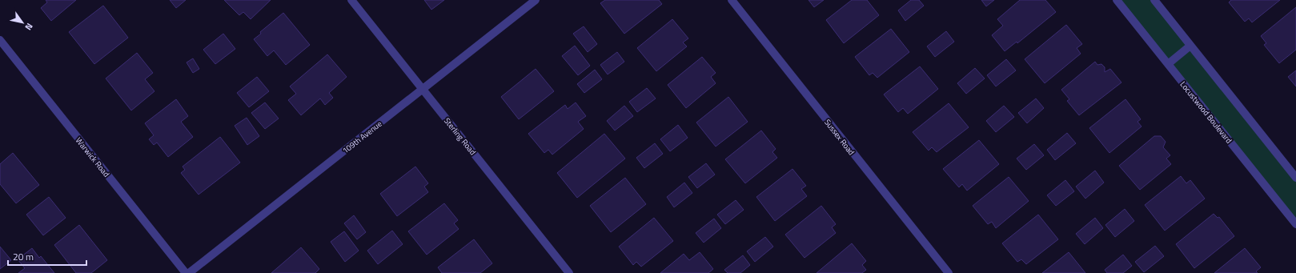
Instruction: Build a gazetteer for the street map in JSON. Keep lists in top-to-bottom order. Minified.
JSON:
{"streets":{"street":["Locustwood Boulevard","Sterling Road","109th Avenue","Sussex Road","Warwick Road"]},"crossings":[["Sterling Road","109th Avenue"]],"scale_bar":"20 m","north":"bottom right"}
